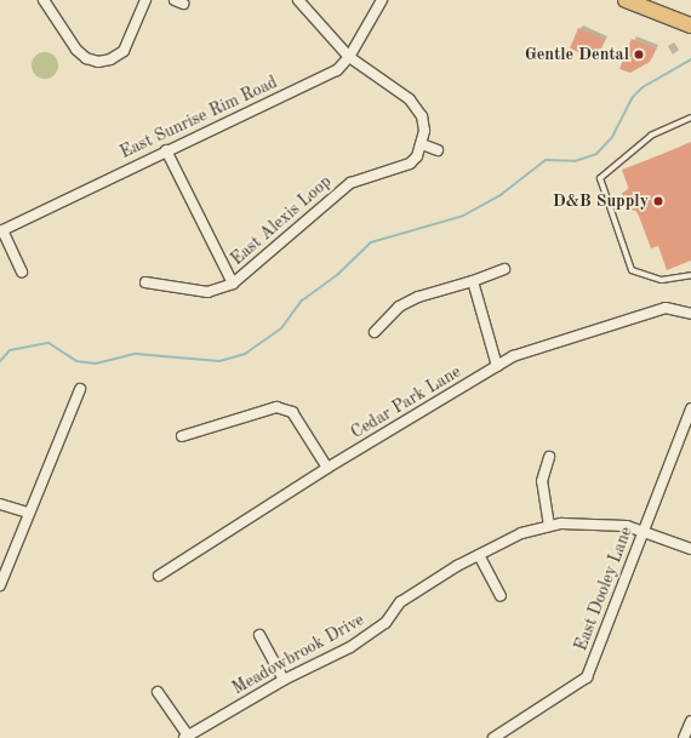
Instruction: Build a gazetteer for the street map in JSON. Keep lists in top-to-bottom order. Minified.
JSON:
{"streets":{"street":["East Sunrise Rim Road","East Alexis Loop","Cedar Park Lane","East Dooley Lane","Meadowbrook Drive"]},"crossings":[["East Sunrise Rim Road","East Alexis Loop"],["East Dooley Lane","Meadowbrook Drive"]],"places":["Gentle Dental","D&B Supply"]}
